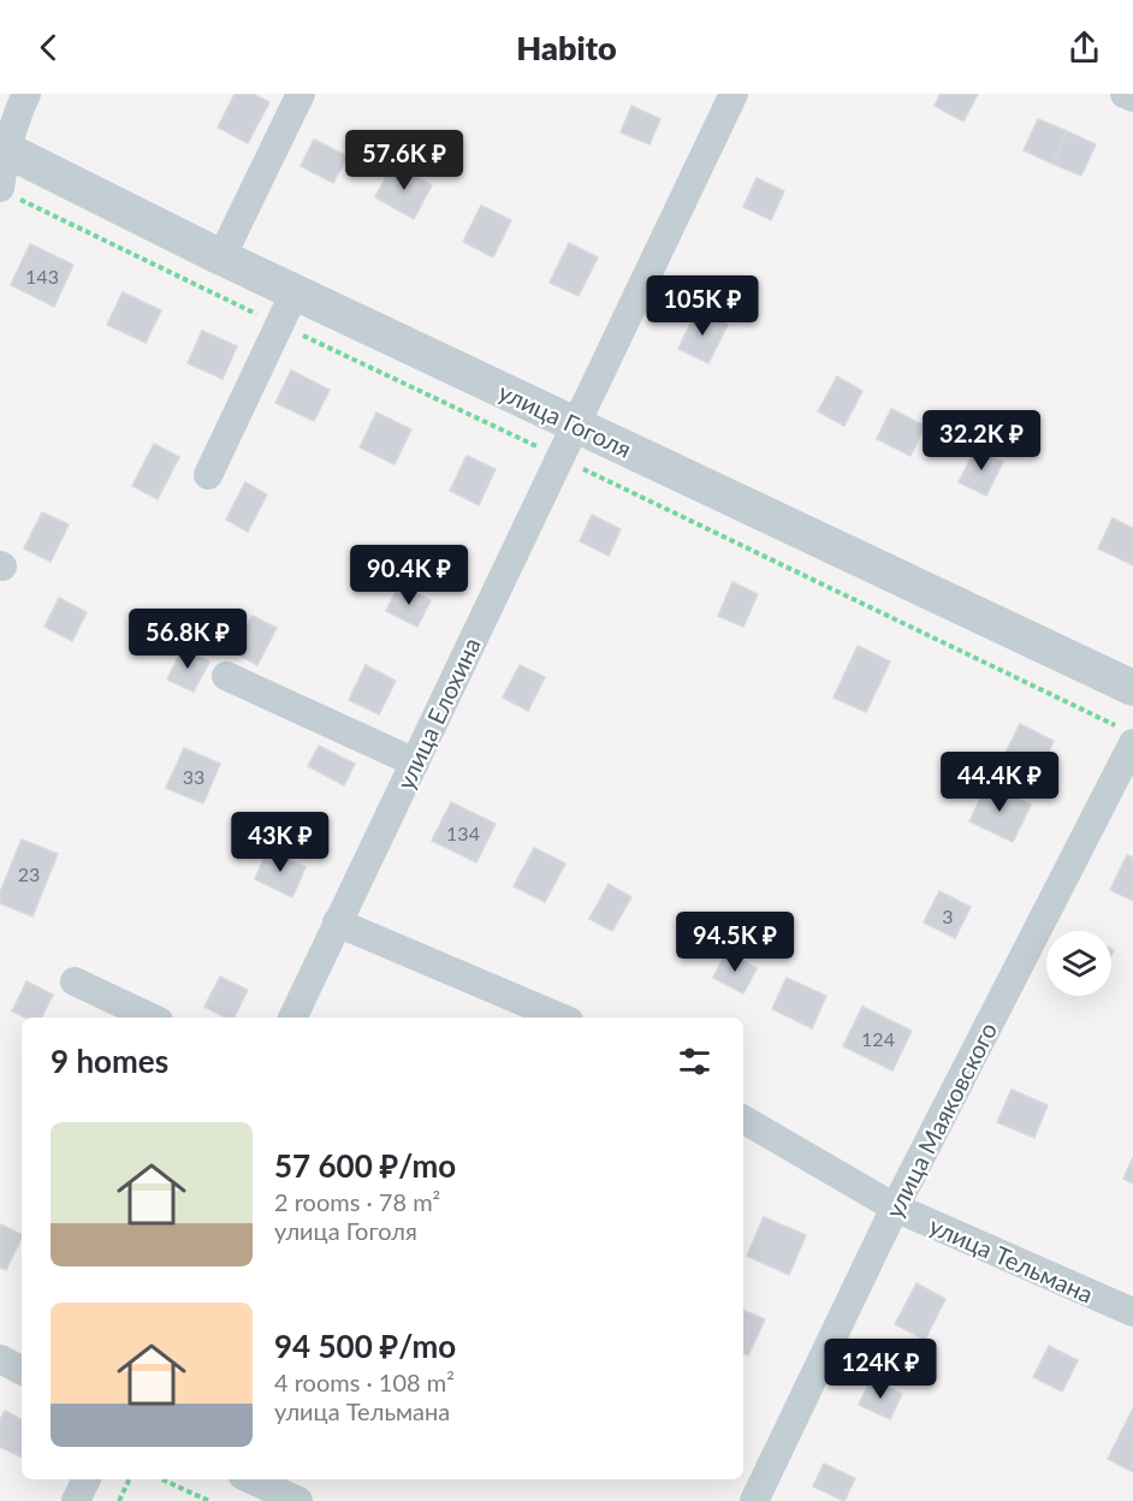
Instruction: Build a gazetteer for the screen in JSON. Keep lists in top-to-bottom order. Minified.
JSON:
{"streets":{"street":["улица Гоголя","улица Елохина","улица Маяковского","улица Тельмана"]},"crossings":[["улица Гоголя","улица Елохина"],["улица Маяковского","улица Тельмана"]],"house_numbers":["143","33","134","23","3","124"],"page":{"header":"Habito","price":["57.6K ₽","105K ₽","32.2K ₽","90.4K ₽","56.8K ₽","44.4K ₽","43K ₽","94.5K ₽","124K ₽"],"heading":"9 homes","list":[{"name":"57 600 ₽/mo","note":"2 rooms · 78 m² · улица Гоголя"},{"name":"94 500 ₽/mo","note":"4 rooms · 108 m² · улица Тельмана"}]}}
